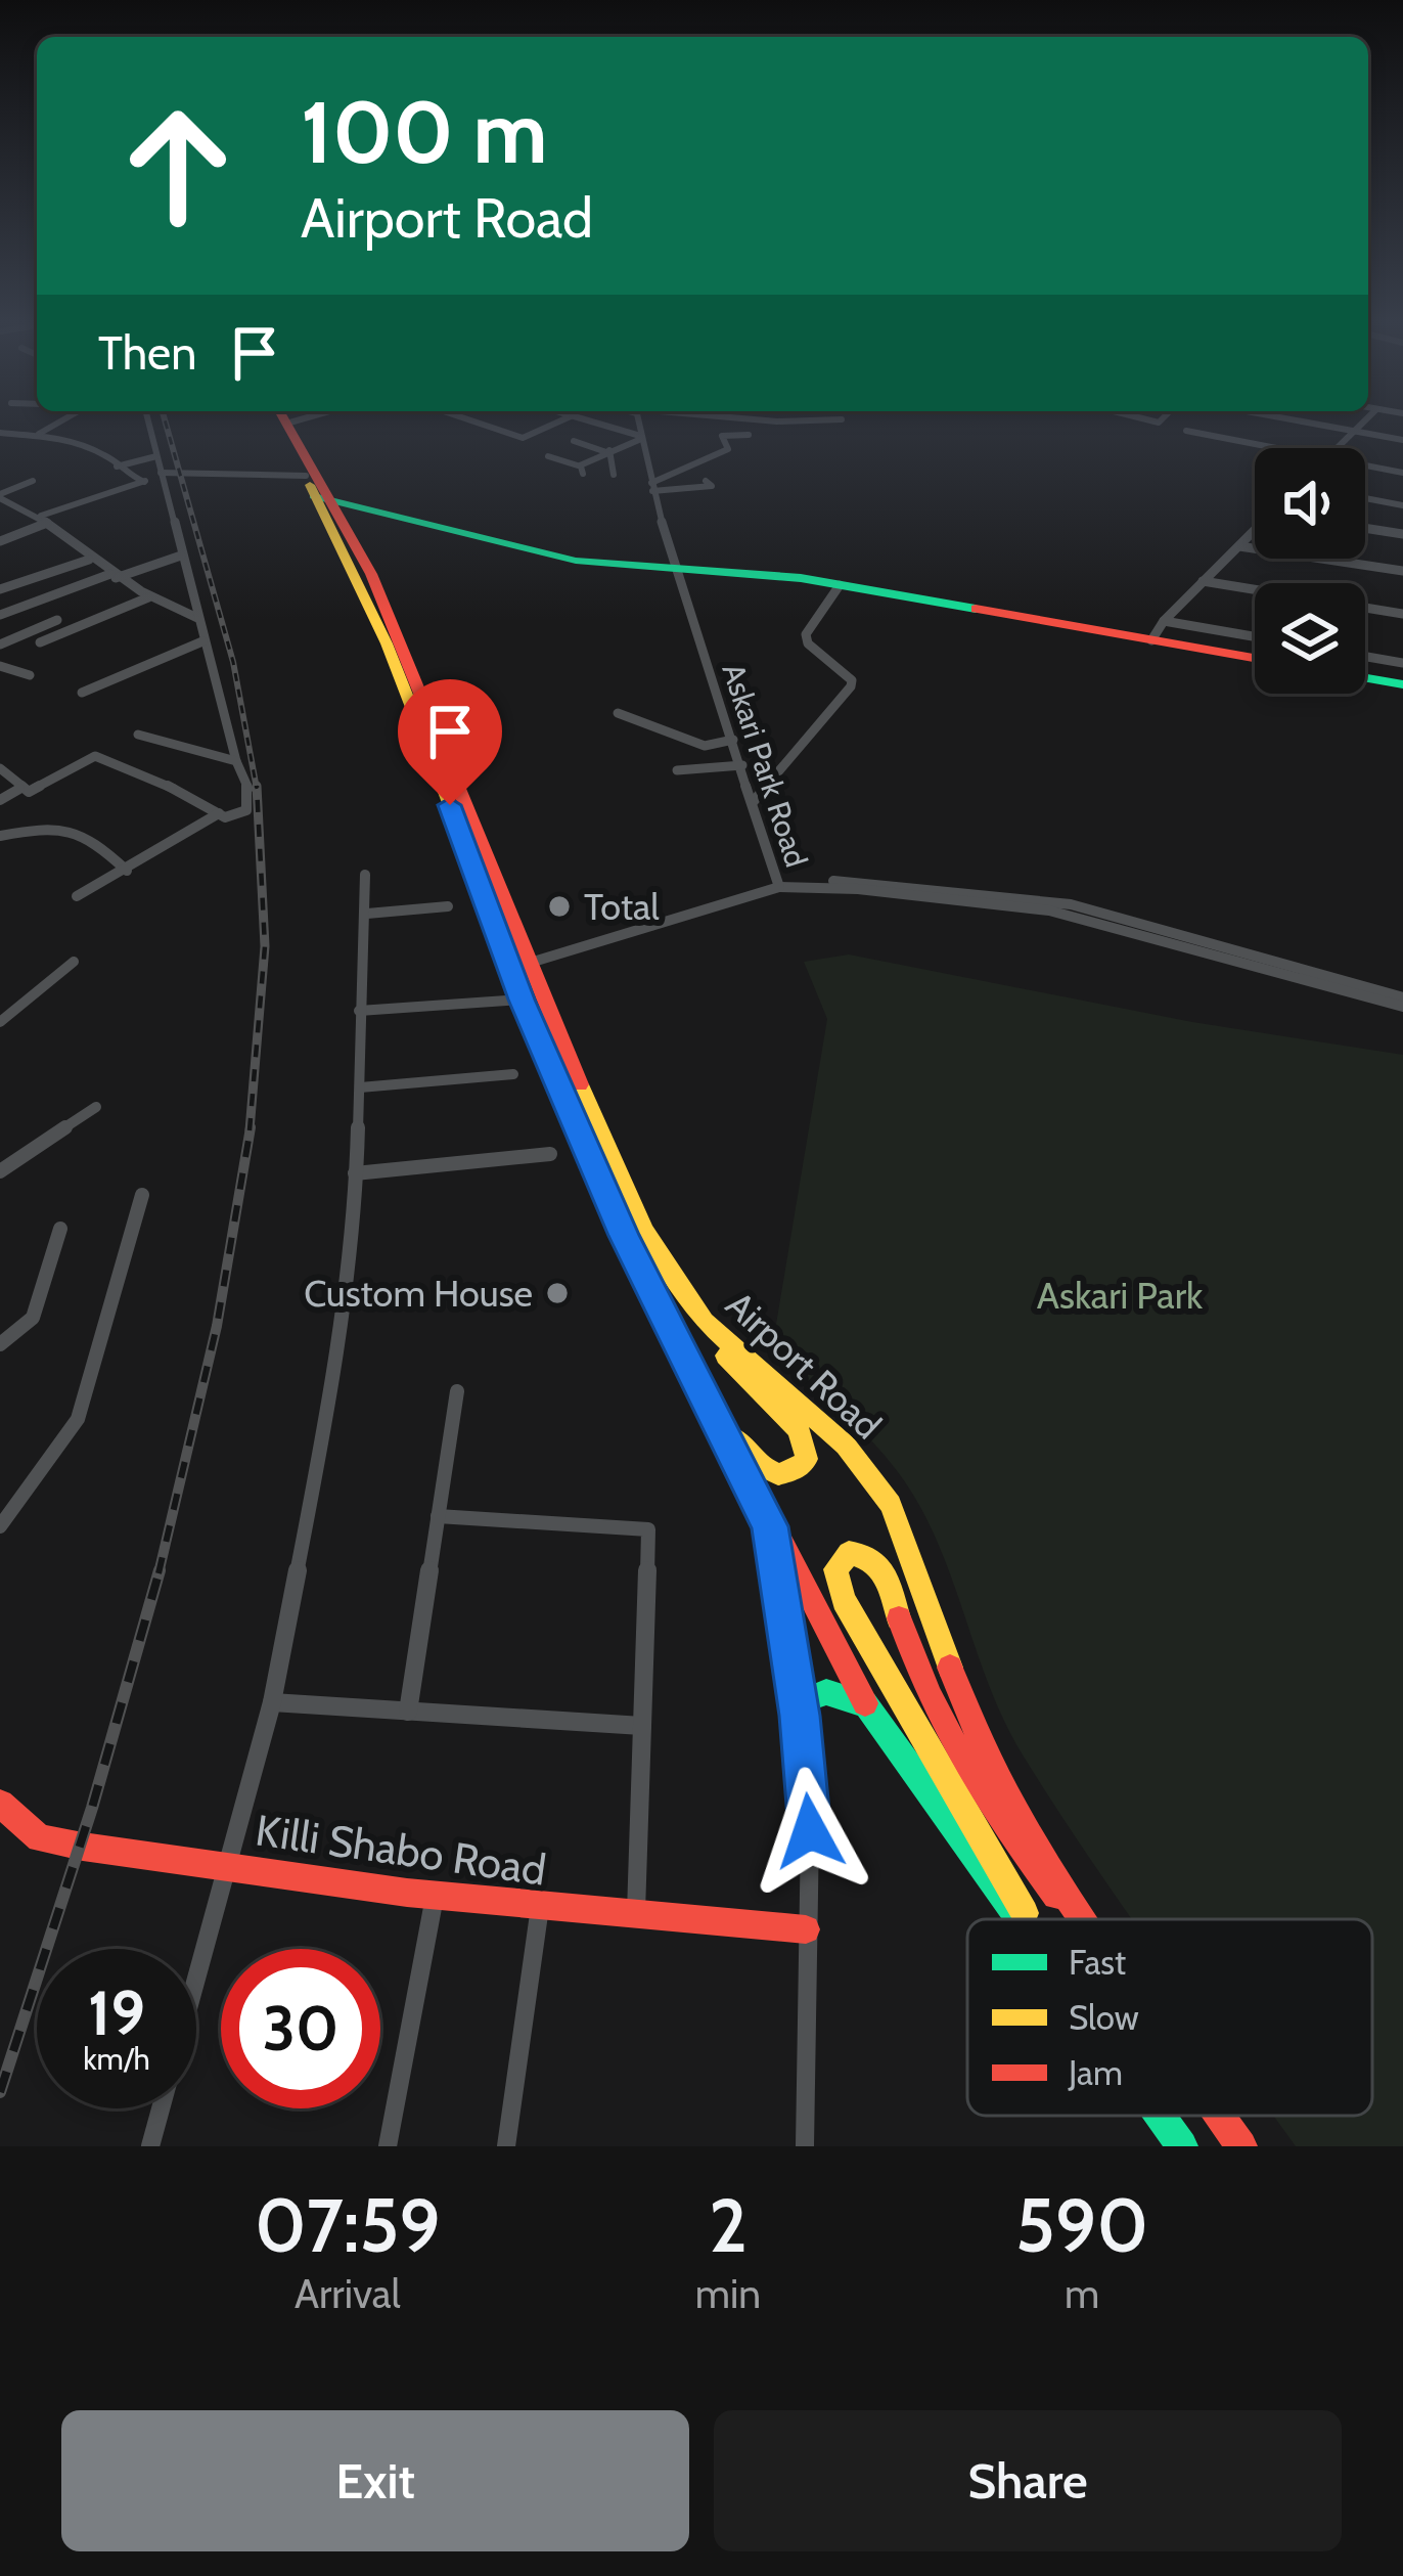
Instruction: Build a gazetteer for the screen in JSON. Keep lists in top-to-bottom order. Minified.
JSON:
{"streets":{"main road":["Airport Road","Killi Shabo Road"],"street":["Askari Park Road"]},"crossings":[["Askari Park Road","Airport Road"]],"parks":["Askari Park"],"places":["Total","Custom House"],"legend":["Fast","Slow","Jam"],"page":{"turn":["100 m","Airport Road"],"then":"Then","speed":"19 km/h","limit":"30","eta":["07:59","Arrival","2","min","590","m"],"buttons":["Exit","Share"]}}
